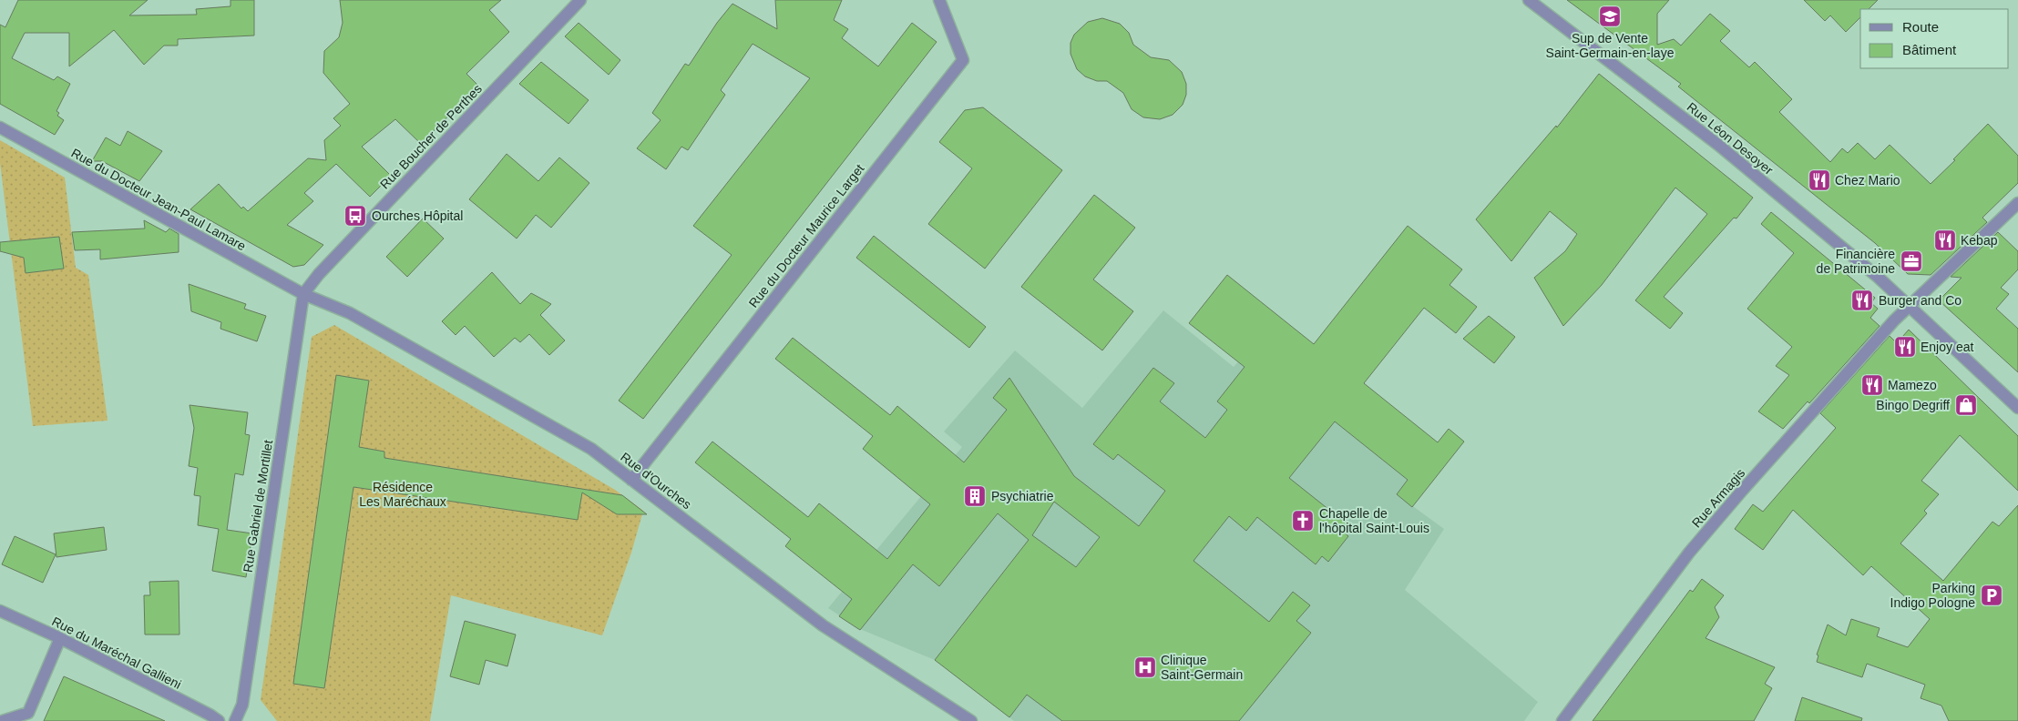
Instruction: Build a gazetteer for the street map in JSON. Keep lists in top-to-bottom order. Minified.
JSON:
{"streets":{"street":["Rue Boucher de Perthes","Rue Léon Desoyer","Rue du Docteur Jean-Paul Lamare","Rue du Docteur Maurice Larget","Rue d'Ourches","Rue Armagis","Rue Gabriel de Mortillet","Rue du Maréchal Gallieni"]},"crossings":[["Rue Boucher de Perthes","Rue du Docteur Jean-Paul Lamare"],["Rue Boucher de Perthes","Rue d'Ourches"],["Rue Boucher de Perthes","Rue Gabriel de Mortillet"],["Rue Léon Desoyer","Rue Armagis"],["Rue du Docteur Jean-Paul Lamare","Rue d'Ourches"],["Rue du Docteur Jean-Paul Lamare","Rue Gabriel de Mortillet"],["Rue du Docteur Maurice Larget","Rue d'Ourches"],["Rue d'Ourches","Rue Gabriel de Mortillet"]],"parks":["Résidence Les Maréchaux"],"places":{"school or university":["Sup de Vente Saint-Germain-en-laye"],"restaurant":["Chez Mario","Kebap","Burger and Co","Enjoy eat","Mamezo"],"bus stop":["Ourches Hôpital"],"office":["Financière de Patrimoine"],"shop":["Bingo Degriff"],"building":["Psychiatrie"],"church":["Chapelle de l'hôpital Saint-Louis"],"parking":["Parking Indigo Pologne"],"hospital":["Clinique Saint-Germain"]},"legend":["Route","Bâtiment"]}
